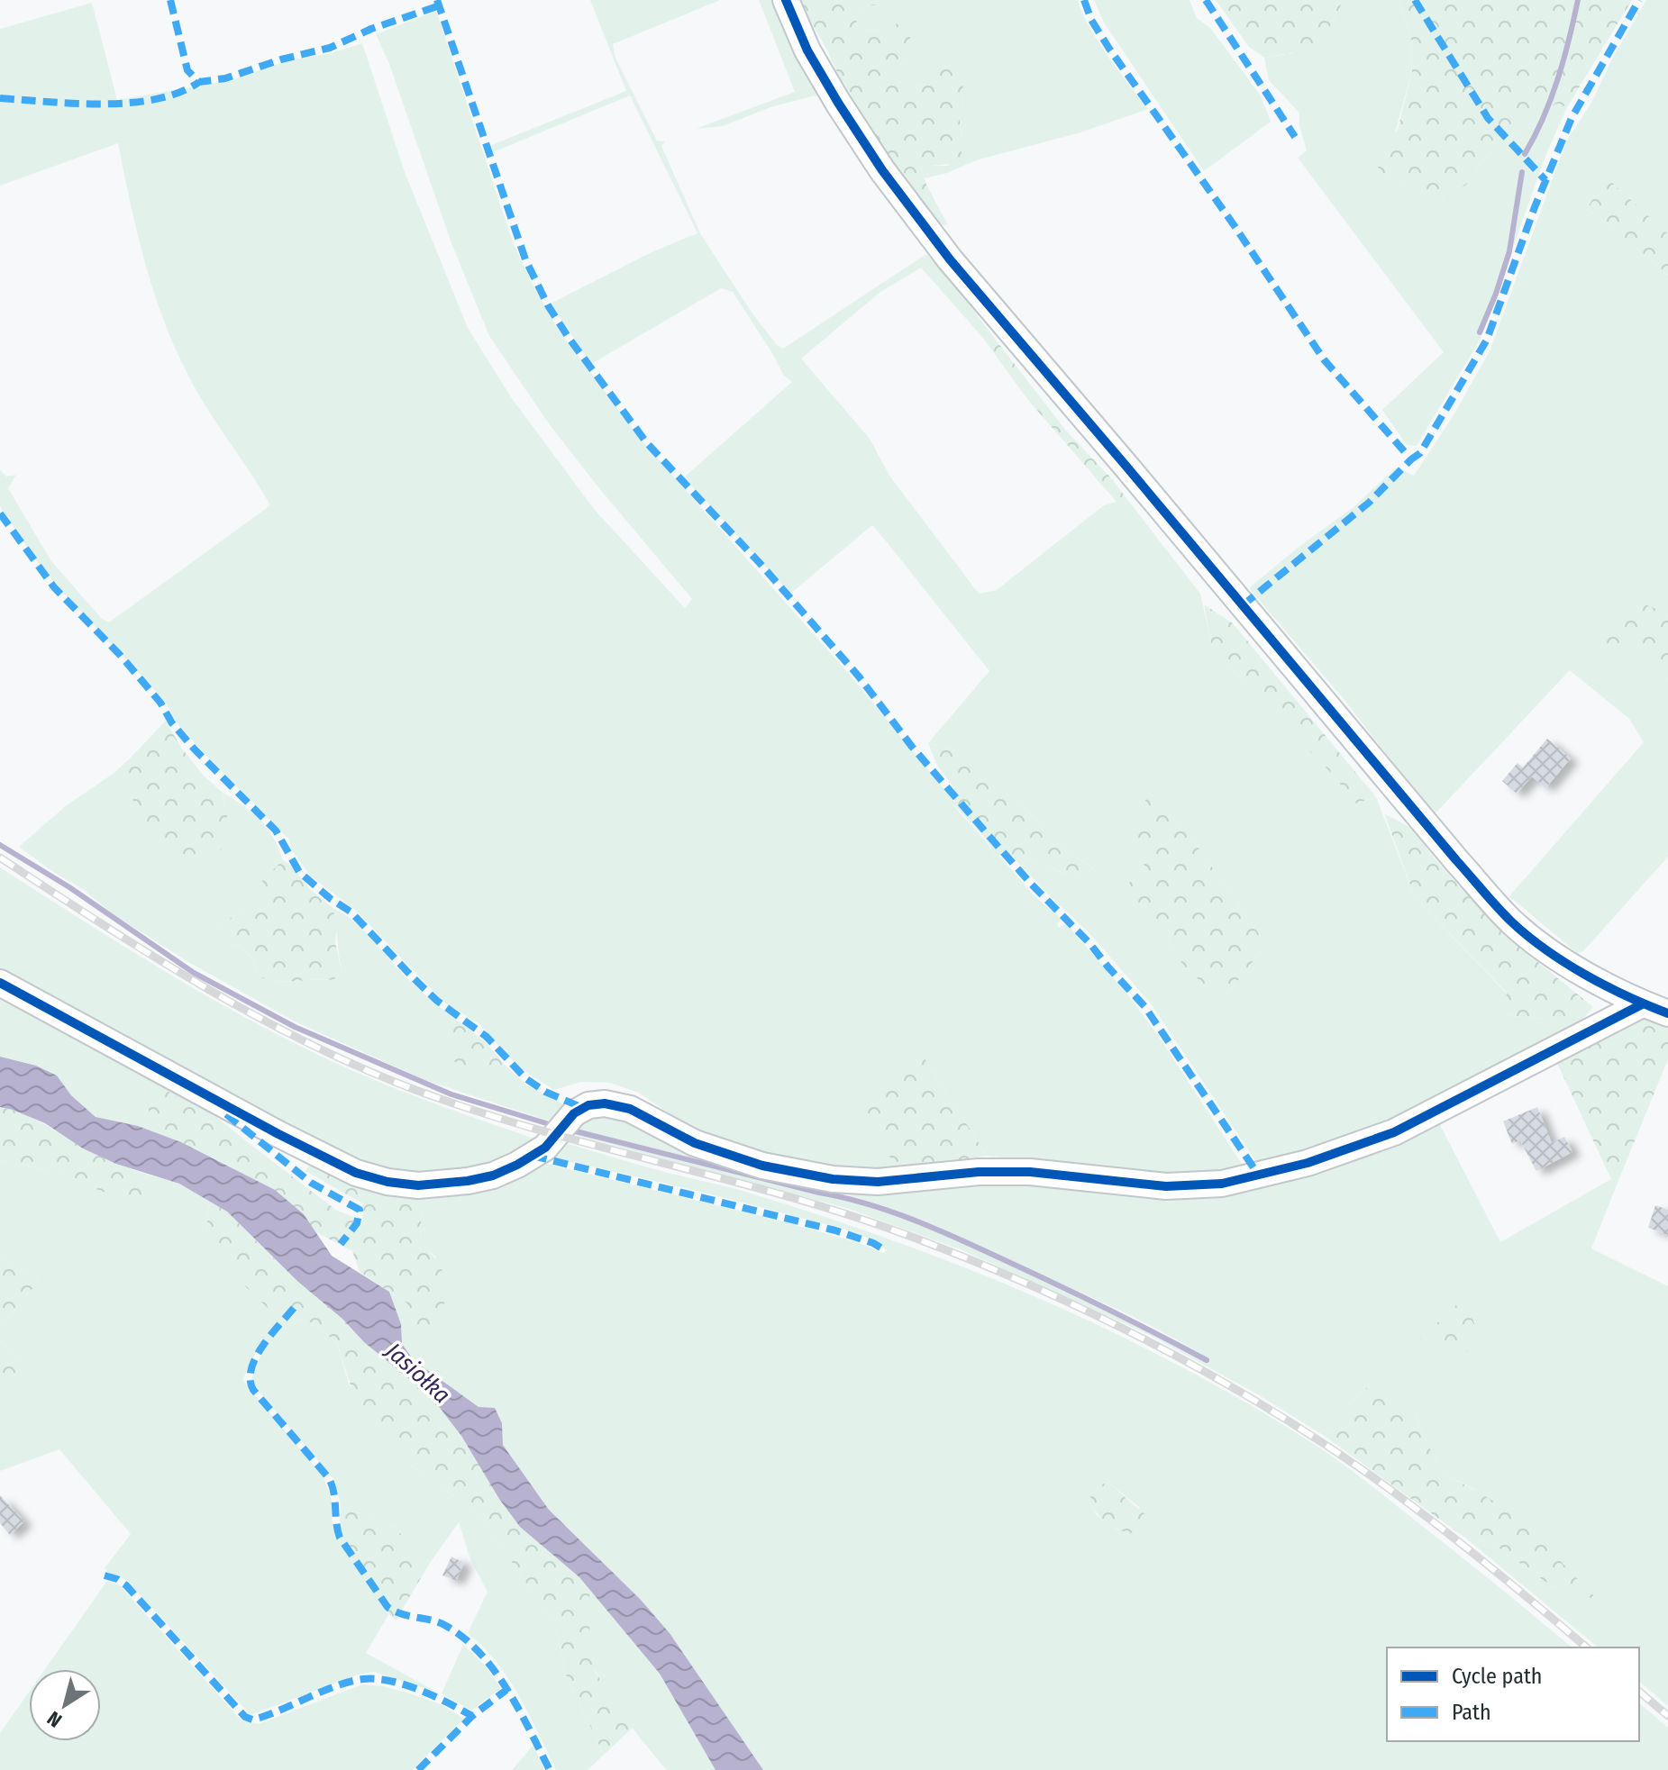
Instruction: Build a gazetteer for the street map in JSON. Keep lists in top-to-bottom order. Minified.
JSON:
{"water":["Jasiołka"],"legend":["Cycle path","Path"],"north":"bottom left"}
